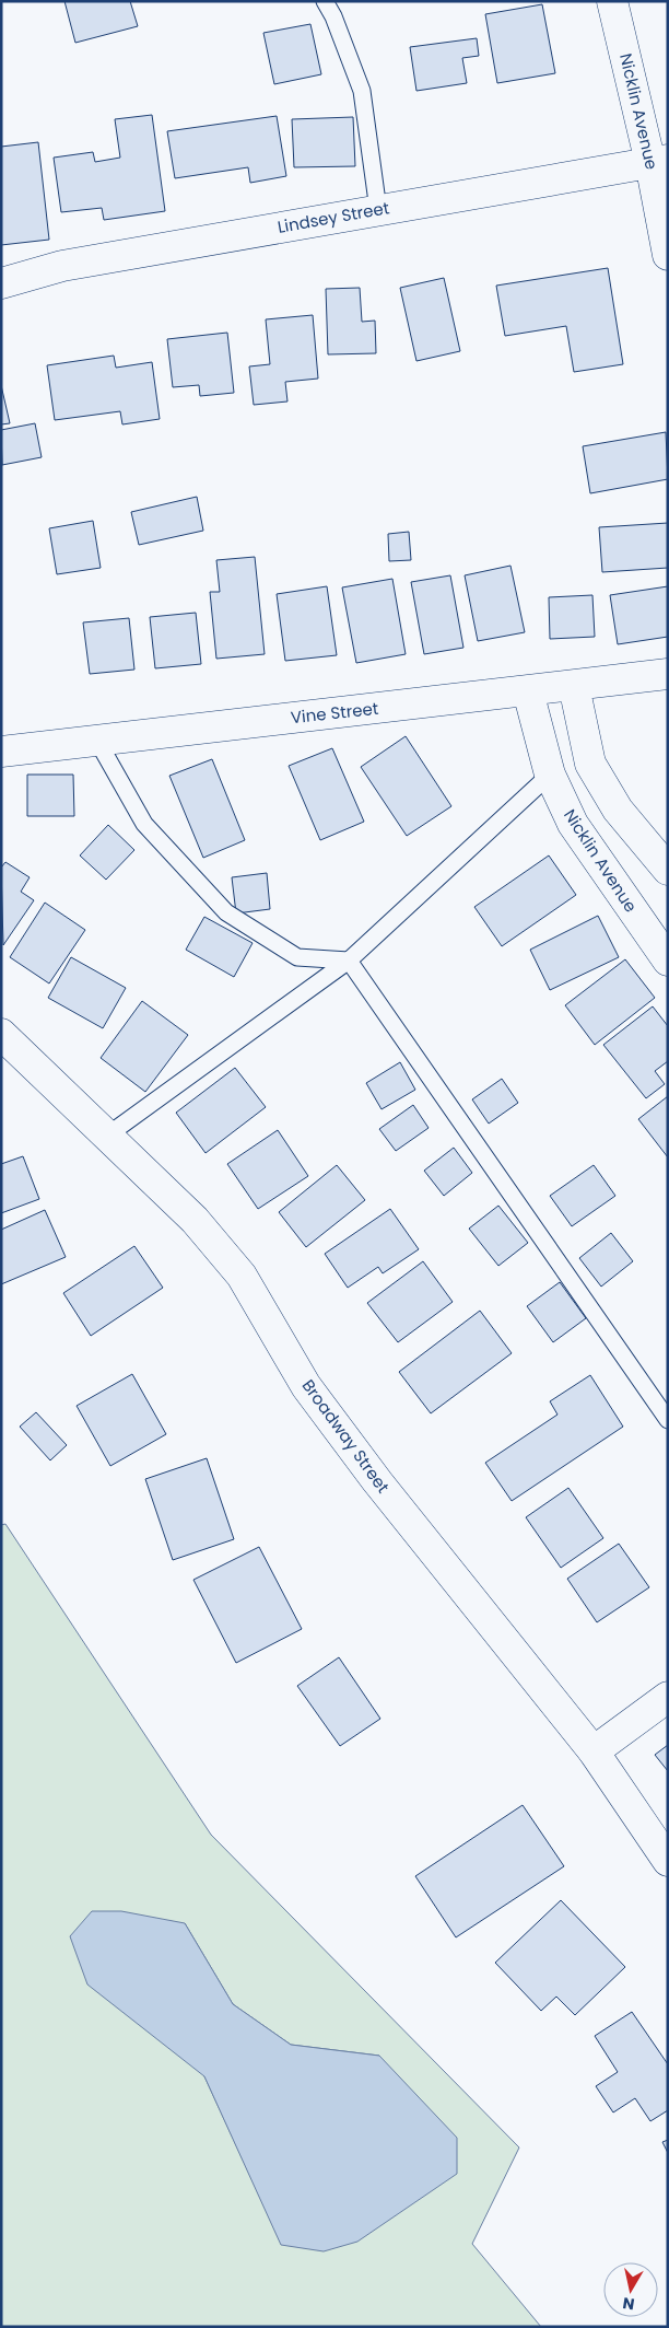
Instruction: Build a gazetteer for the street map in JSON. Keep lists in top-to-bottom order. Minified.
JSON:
{"streets":{"street":["Nicklin Avenue","Lindsey Street","Vine Street","Broadway Street"]},"crossings":[["Nicklin Avenue","Lindsey Street"],["Nicklin Avenue","Vine Street"]],"north":"bottom"}
